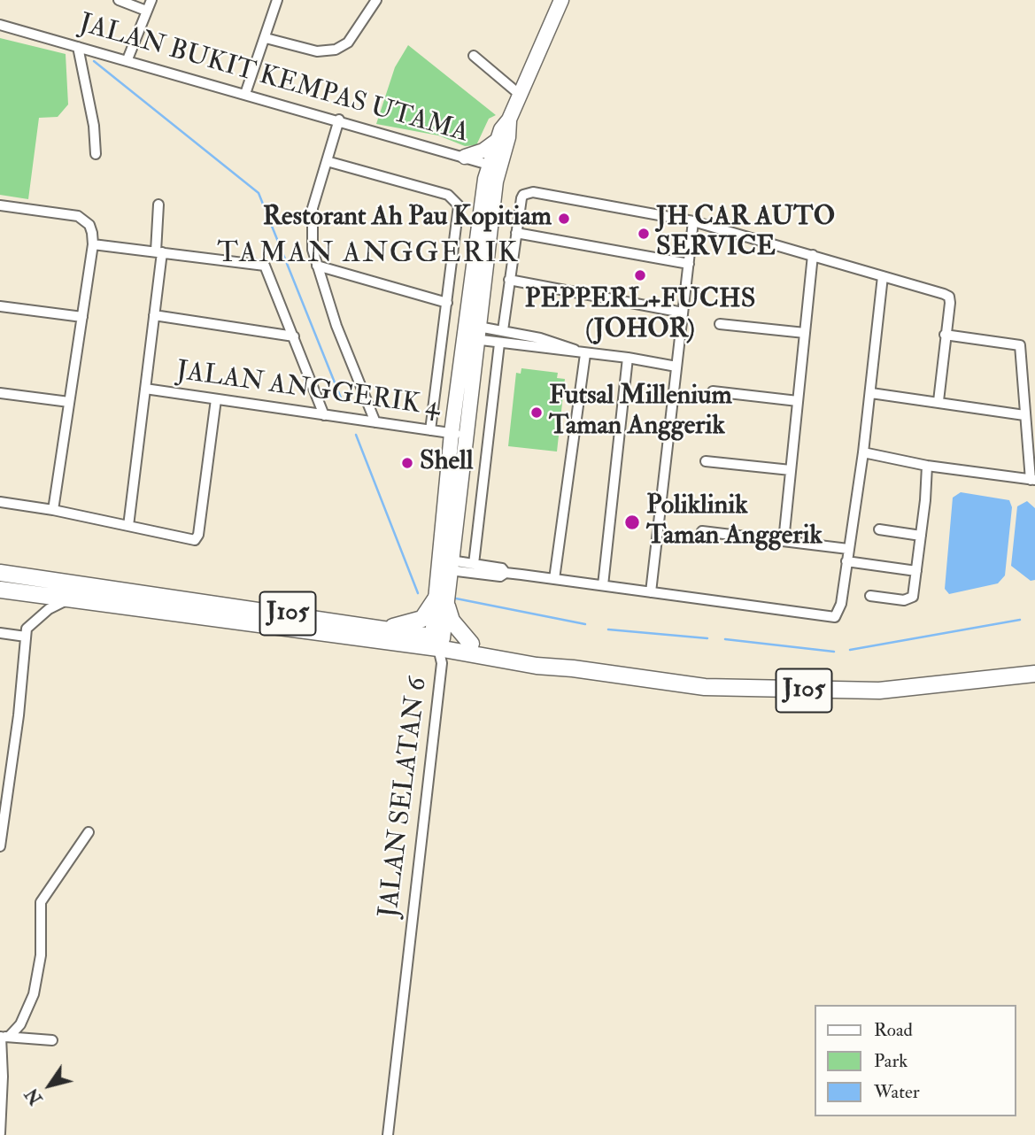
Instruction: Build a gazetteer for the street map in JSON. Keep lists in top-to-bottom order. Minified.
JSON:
{"streets":{"main road":["J105"],"street":["JALAN BUKIT KEMPAS UTAMA","JALAN ANGGERIK 4","JALAN SELATAN 6"]},"crossings":[["J105","JALAN SELATAN 6"]],"districts":["TAMAN ANGGERIK"],"places":["Restorant Ah Pau Kopitiam","JH CAR AUTO SERVICE","PEPPERL+FUCHS (JOHOR)","Futsal Millenium Taman Anggerik","Shell","Poliklinik Taman Anggerik"],"legend":["Road","Park","Water"],"north":"bottom left"}
